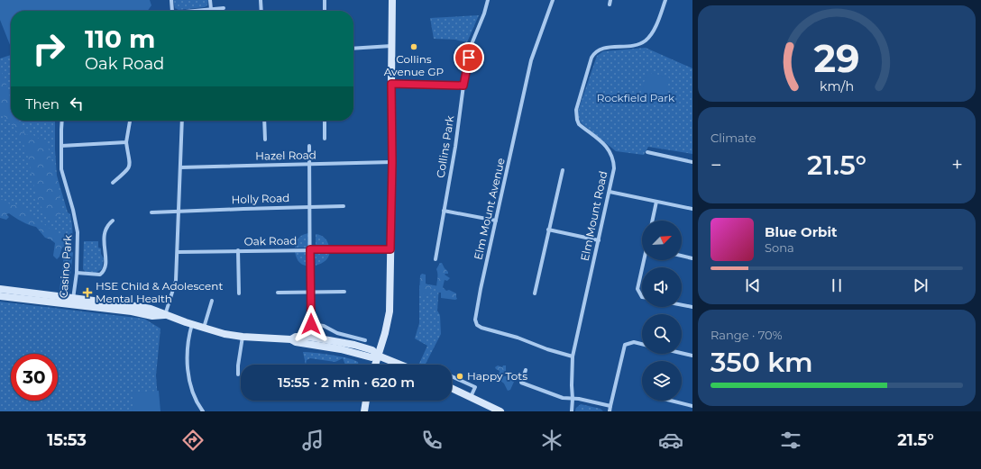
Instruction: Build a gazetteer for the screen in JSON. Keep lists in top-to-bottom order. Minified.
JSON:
{"streets":{"street":["Collins Park","Hazel Road","Holly Road","Elm Mount Avenue","Elm Mount Road","Oak Road","Casino Park"]},"crossings":[["Elm Mount Avenue","Elm Mount Road"]],"parks":["Rockfield Park"],"places":{"other":["Collins Avenue GP","Happy Tots"],"health":["HSE Child & Adolescent Mental Health"]},"north":"top right","page":{"turn":["110 m","Oak Road"],"then":"Then","tile":["Climate",["Range · 70%","350 km"]],"heat":["−","21.5°","+"],"song":["Blue Orbit","Sona"],"limit":"30","trip":"15:55 · 2 min · 620 m","tabs":["15:53","21.5°"],"gauge":["29","km/h"]}}
